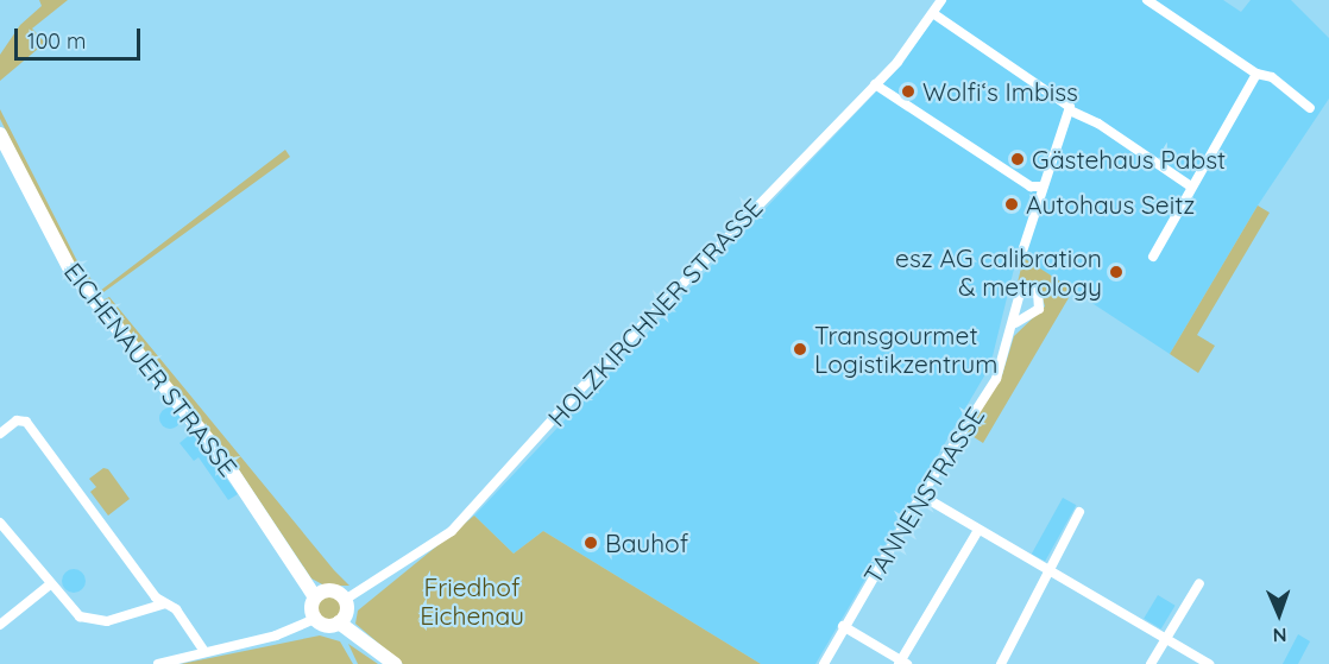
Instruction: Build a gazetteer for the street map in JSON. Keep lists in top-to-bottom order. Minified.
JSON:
{"streets":{"main road":["EICHENAUER STRASSE"],"street":["HOLZKIRCHNER STRASSE","TANNENSTRASSE"]},"crossings":[["HOLZKIRCHNER STRASSE","EICHENAUER STRASSE"]],"parks":["Friedhof Eichenau"],"places":["Wolfi‘s Imbiss","Gästehaus Pabst","Autohaus Seitz","esz AG calibration & metrology","Transgourmet Logistikzentrum","Bauhof"],"scale_bar":"100 m","north":"bottom"}
